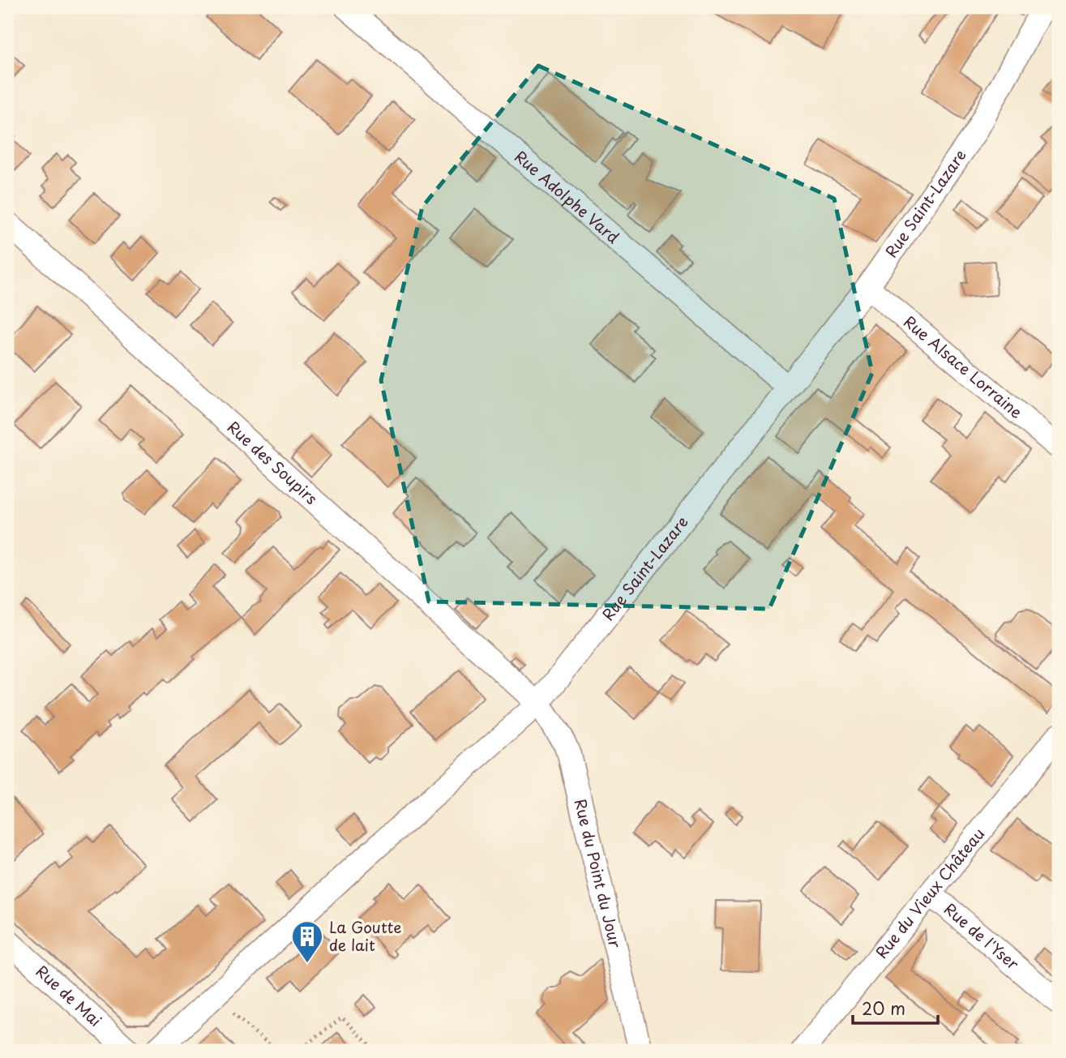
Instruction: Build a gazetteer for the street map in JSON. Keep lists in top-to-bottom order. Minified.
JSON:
{"streets":{"street":["Rue Adolphe Vard","Rue Saint-Lazare","Rue Alsace Lorraine","Rue des Soupirs","Rue du Point du Jour","Rue du Vieux Château","Rue de l'Yser","Rue de Mai"]},"crossings":[["Rue Adolphe Vard","Rue Saint-Lazare"],["Rue Saint-Lazare","Rue Alsace Lorraine"],["Rue Saint-Lazare","Rue des Soupirs"],["Rue Saint-Lazare","Rue du Point du Jour"],["Rue des Soupirs","Rue du Point du Jour"],["Rue du Vieux Château","Rue de l'Yser"]],"places":{"building":["La Goutte de lait"]},"scale_bar":"20 m"}
